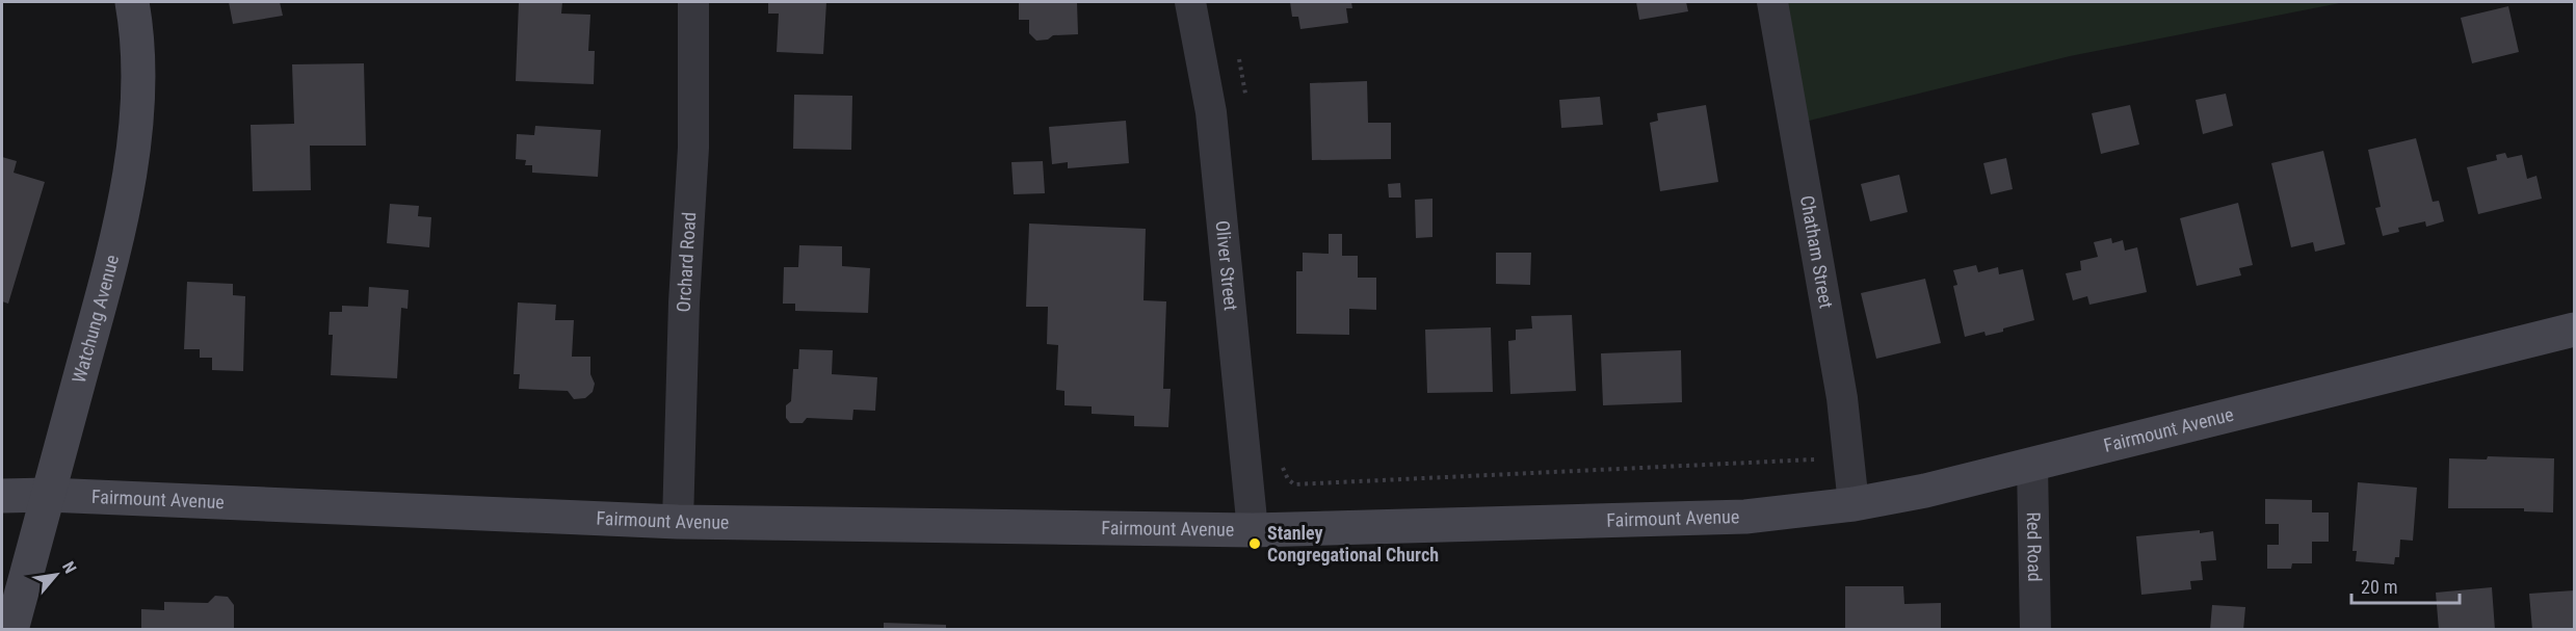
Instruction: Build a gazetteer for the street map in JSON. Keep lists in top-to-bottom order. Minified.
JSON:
{"streets":{"main road":["Watchung Avenue","Fairmount Avenue"],"street":["Chatham Street","Orchard Road","Oliver Street","Red Road"]},"crossings":[["Chatham Street","Fairmount Avenue"],["Orchard Road","Fairmount Avenue"],["Oliver Street","Fairmount Avenue"],["Watchung Avenue","Fairmount Avenue"],["Fairmount Avenue","Red Road"]],"places":["Stanley Congregational Church"],"scale_bar":"20 m","north":"top right"}
